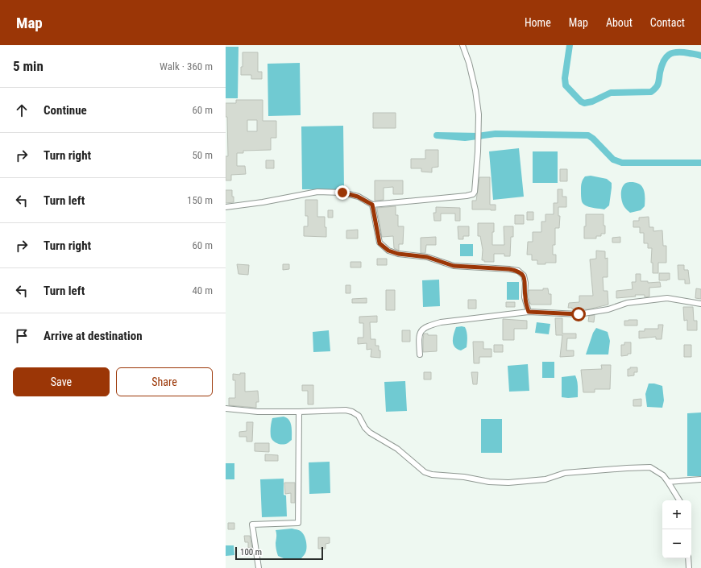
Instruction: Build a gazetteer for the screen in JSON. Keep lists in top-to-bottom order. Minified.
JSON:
{"scale_bar":"100 m","page":{"header":"Map","nav":["Home","Map","About","Contact"],"heading":["5 min","Walk · 360 m"],"list":[["Continue","60 m"],["Turn right","50 m"],["Turn left","150 m"],["Turn right","60 m"],["Turn left","40 m"],"Arrive at destination"],"buttons":["Save","Share"],"map_buttons":["+","−"],"scale":"100 m"}}
